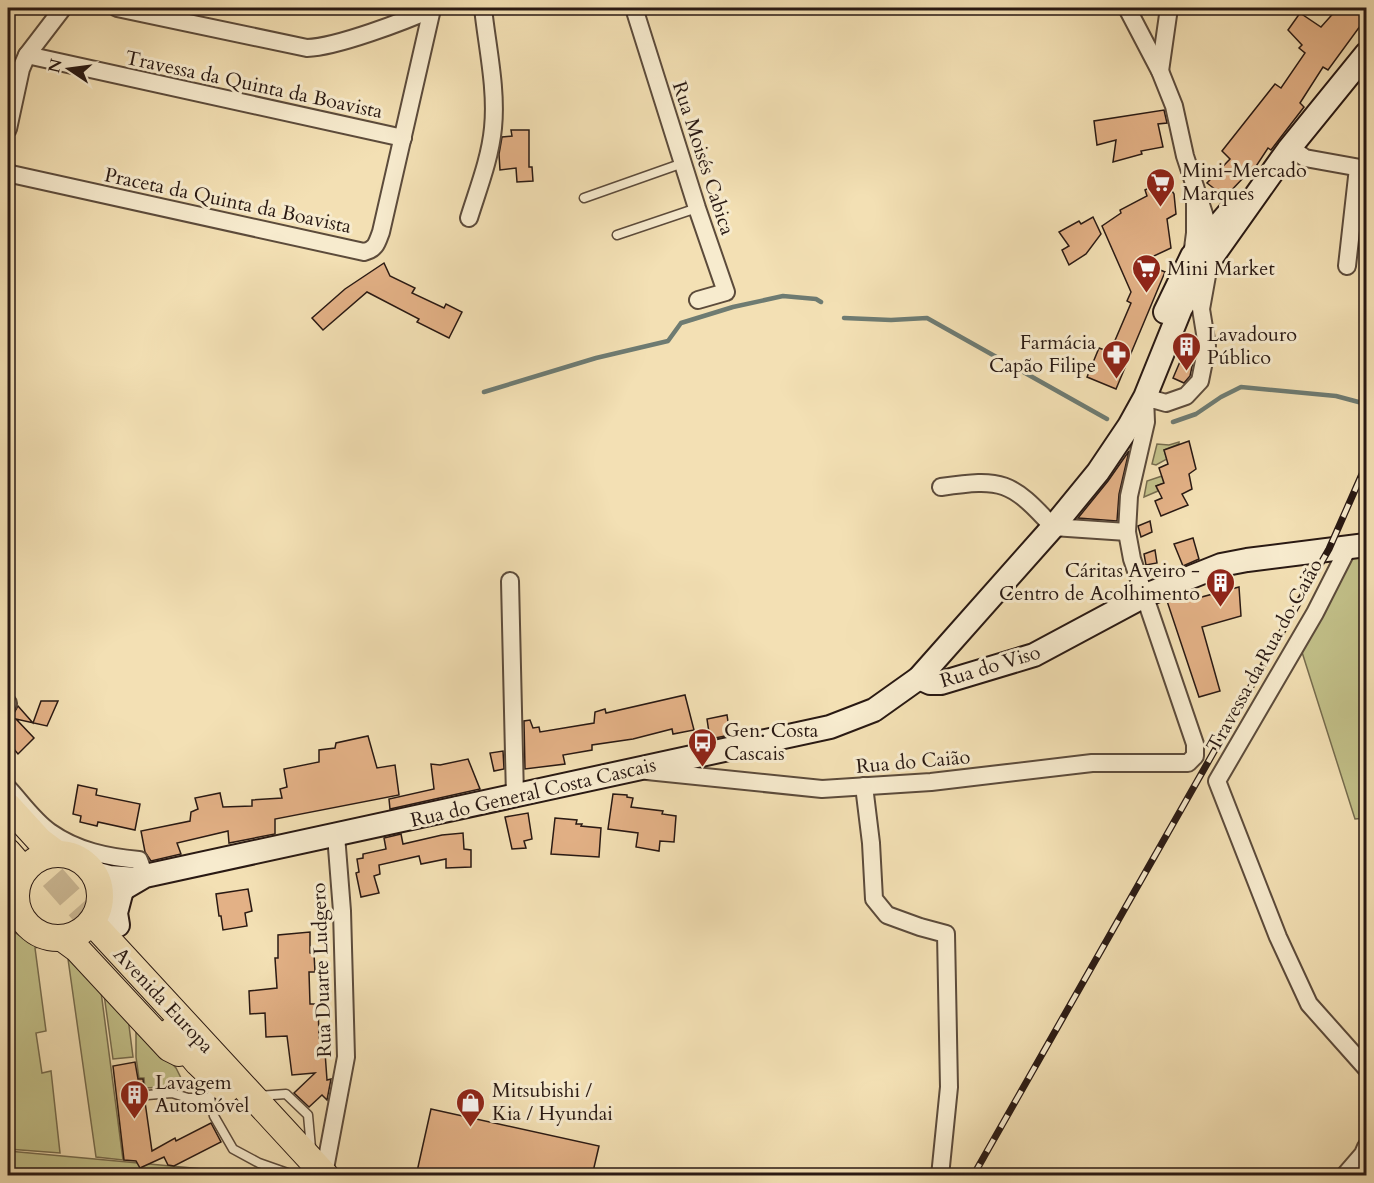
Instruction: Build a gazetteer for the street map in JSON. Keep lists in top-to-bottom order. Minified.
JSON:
{"streets":{"main road":["Rua do Viso","Rua do General Costa Cascais","Avenida Europa"],"street":["Travessa da Quinta da Boavista","Rua Moisés Cabica","Praceta da Quinta da Boavista","Travessa da Rua do Caião","Rua do Caião","Rua Duarte Ludgero"]},"crossings":[["Travessa da Quinta da Boavista","Praceta da Quinta da Boavista"],["Travessa da Rua do Caião","Rua do Viso"],["Rua do Viso","Rua do Caião"],["Rua do Viso","Rua do General Costa Cascais"],["Rua do Caião","Rua do General Costa Cascais"],["Rua do General Costa Cascais","Rua Duarte Ludgero"],["Rua do General Costa Cascais","Avenida Europa"],["Rua Duarte Ludgero","Avenida Europa"]],"places":{"supermarket":["Mini-Mercado Marques","Mini Market"],"building":["Lavadouro Público","Cáritas Aveiro - Centro de Acolhimento","Lavagem Automóvel"],"pharmacy":["Farmácia Capão Filipe"],"bus stop":["Gen. Costa Cascais"],"shop":["Mitsubishi / Kia / Hyundai"]},"north":"left"}
